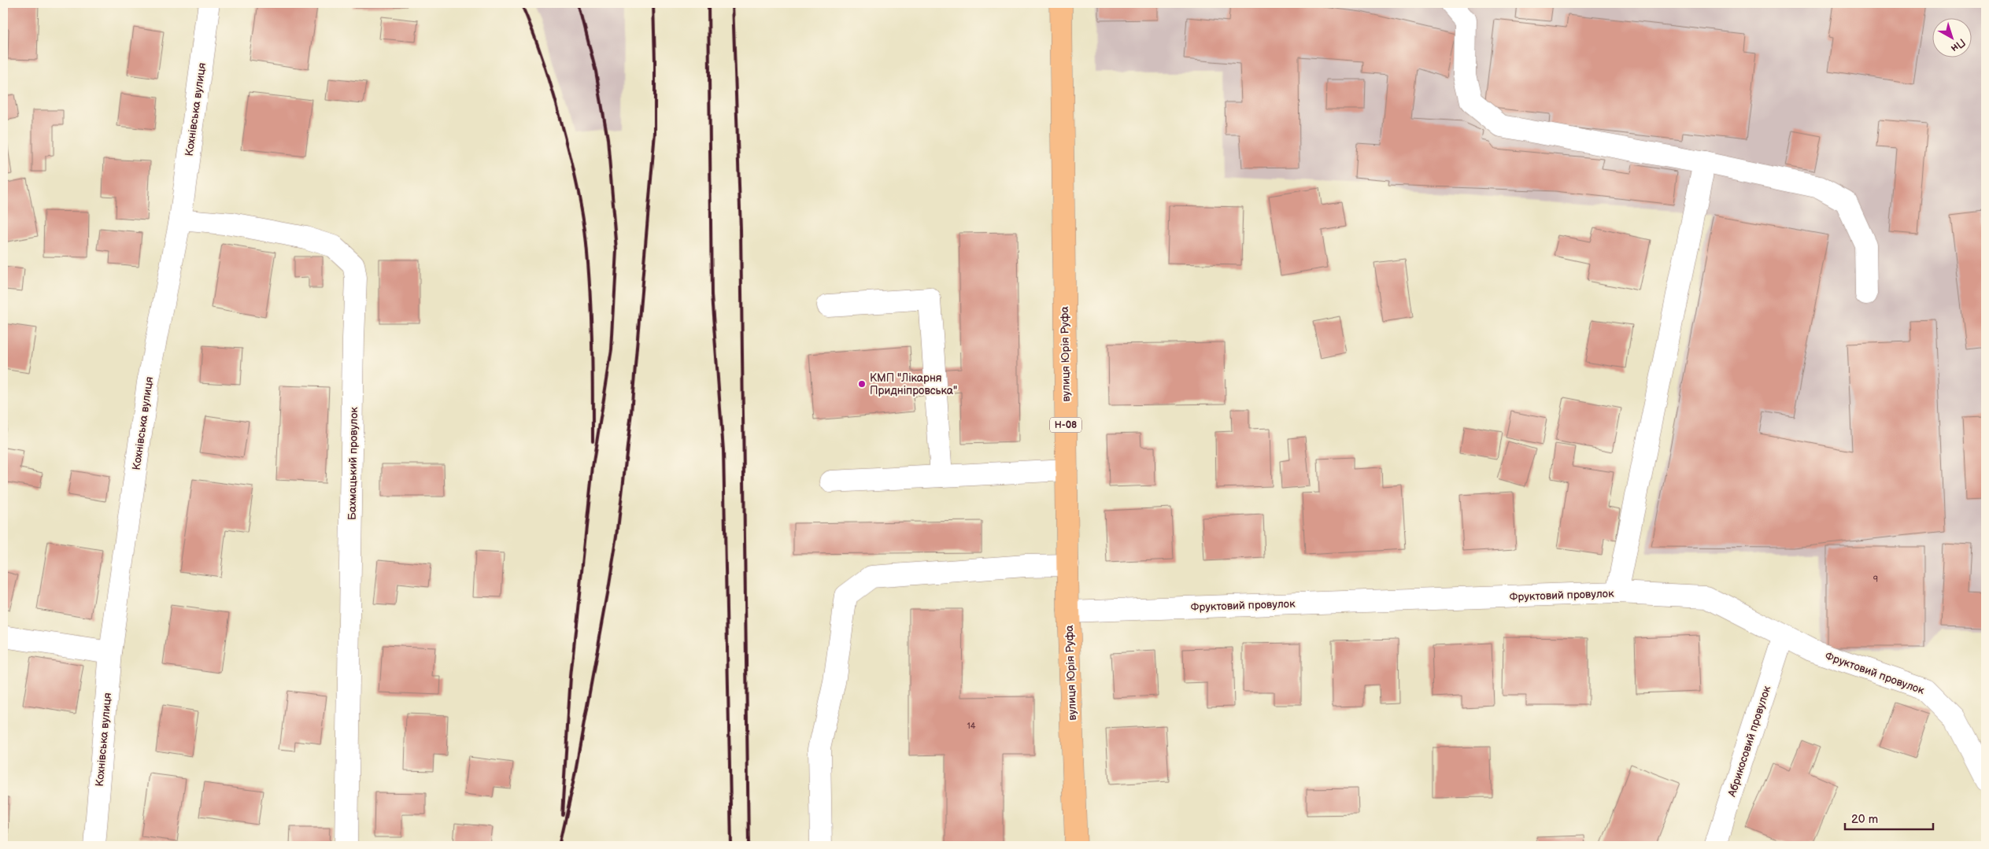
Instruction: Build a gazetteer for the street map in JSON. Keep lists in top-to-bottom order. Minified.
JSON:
{"streets":{"main road":["вулиця Юрія Руфа","Н-08"],"street":["Кохнівська вулиця","Бахмацький провулок","Фруктовий провулок","Абрикосовий провулок"]},"crossings":[["Кохнівська вулиця","Бахмацький провулок"],["вулиця Юрія Руфа","Фруктовий провулок"],["Фруктовий провулок","Абрикосовий провулок"]],"places":["КМП \"Лікарня Придніпровська\""],"house_numbers":["9","14"],"scale_bar":"20 m","north":"bottom right"}
